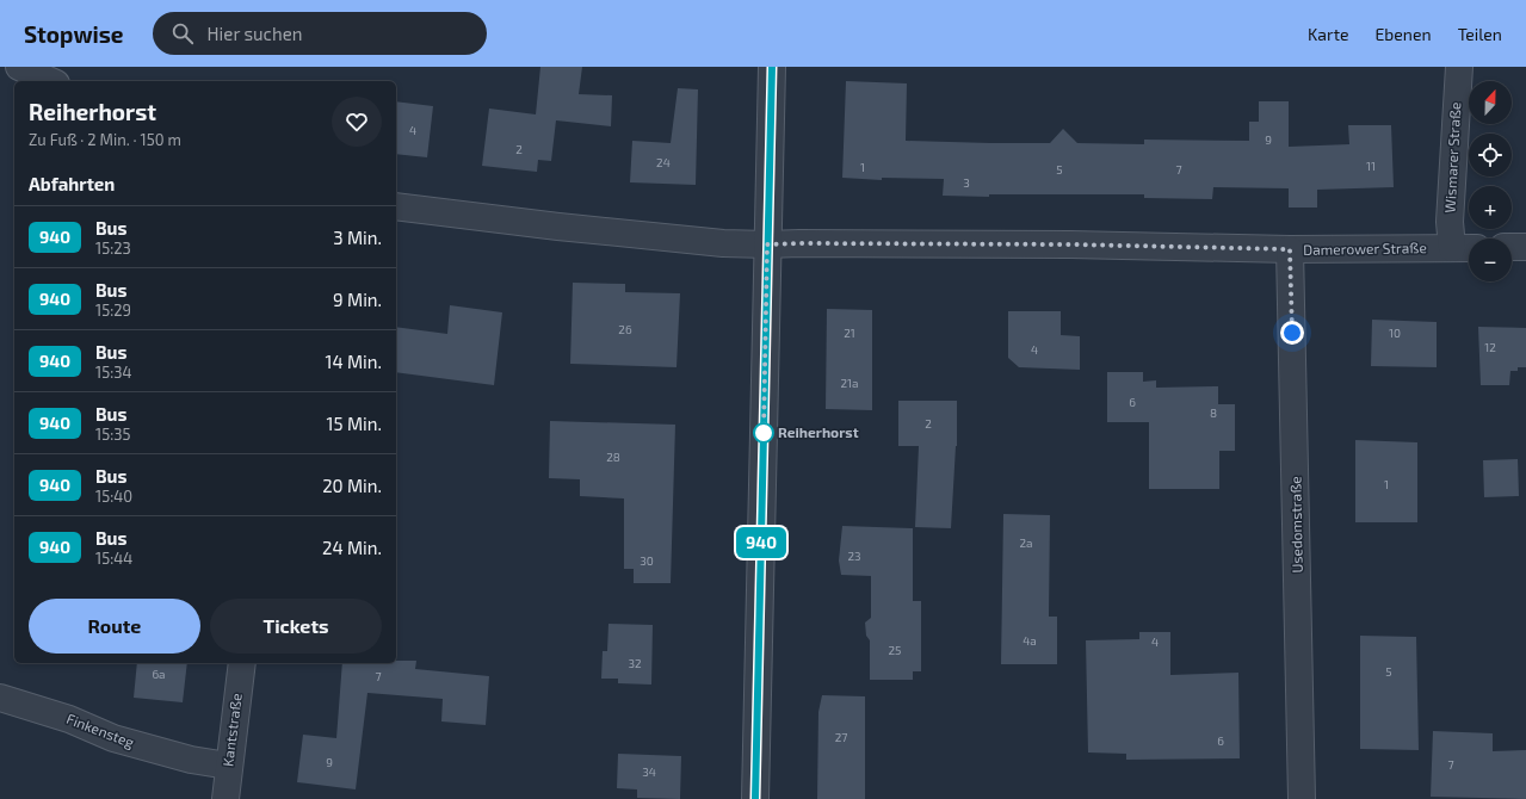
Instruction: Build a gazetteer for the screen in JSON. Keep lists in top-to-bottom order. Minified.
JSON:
{"streets":{"street":["Wismarer Straße","Damerower Straße","Usedomstraße","Kantstraße","Finkensteg"]},"crossings":[["Wismarer Straße","Damerower Straße"],["Damerower Straße","Usedomstraße"],["Kantstraße","Finkensteg"]],"places":["Reiherhorst"],"lines":["bus line 940"],"house_numbers":["4","9","2","24","11","1","5","7","3","26","21","10","12","4","21a","6","8","2","28","1","2a","23","30","4a","4","25","32","5","6a","7","27","6","9","7","34"],"north":"top","page":{"header":"Stopwise","search":"Hier suchen","nav":["Karte","Ebenen","Teilen"],"on_map":"940","map_buttons":["+","−"],"heading":[["Reiherhorst","Zu Fuß · 2 Min. · 150 m"],"Abfahrten"],"list":[{"mark":"940","name":"Bus","note":"15:23","value":"3 Min."},{"mark":"940","name":"Bus","note":"15:29","value":"9 Min."},{"mark":"940","name":"Bus","note":"15:34","value":"14 Min."},{"mark":"940","name":"Bus","note":"15:35","value":"15 Min."},{"mark":"940","name":"Bus","note":"15:40","value":"20 Min."},{"mark":"940","name":"Bus","note":"15:44","value":"24 Min."}],"buttons":["Route","Tickets"]}}
